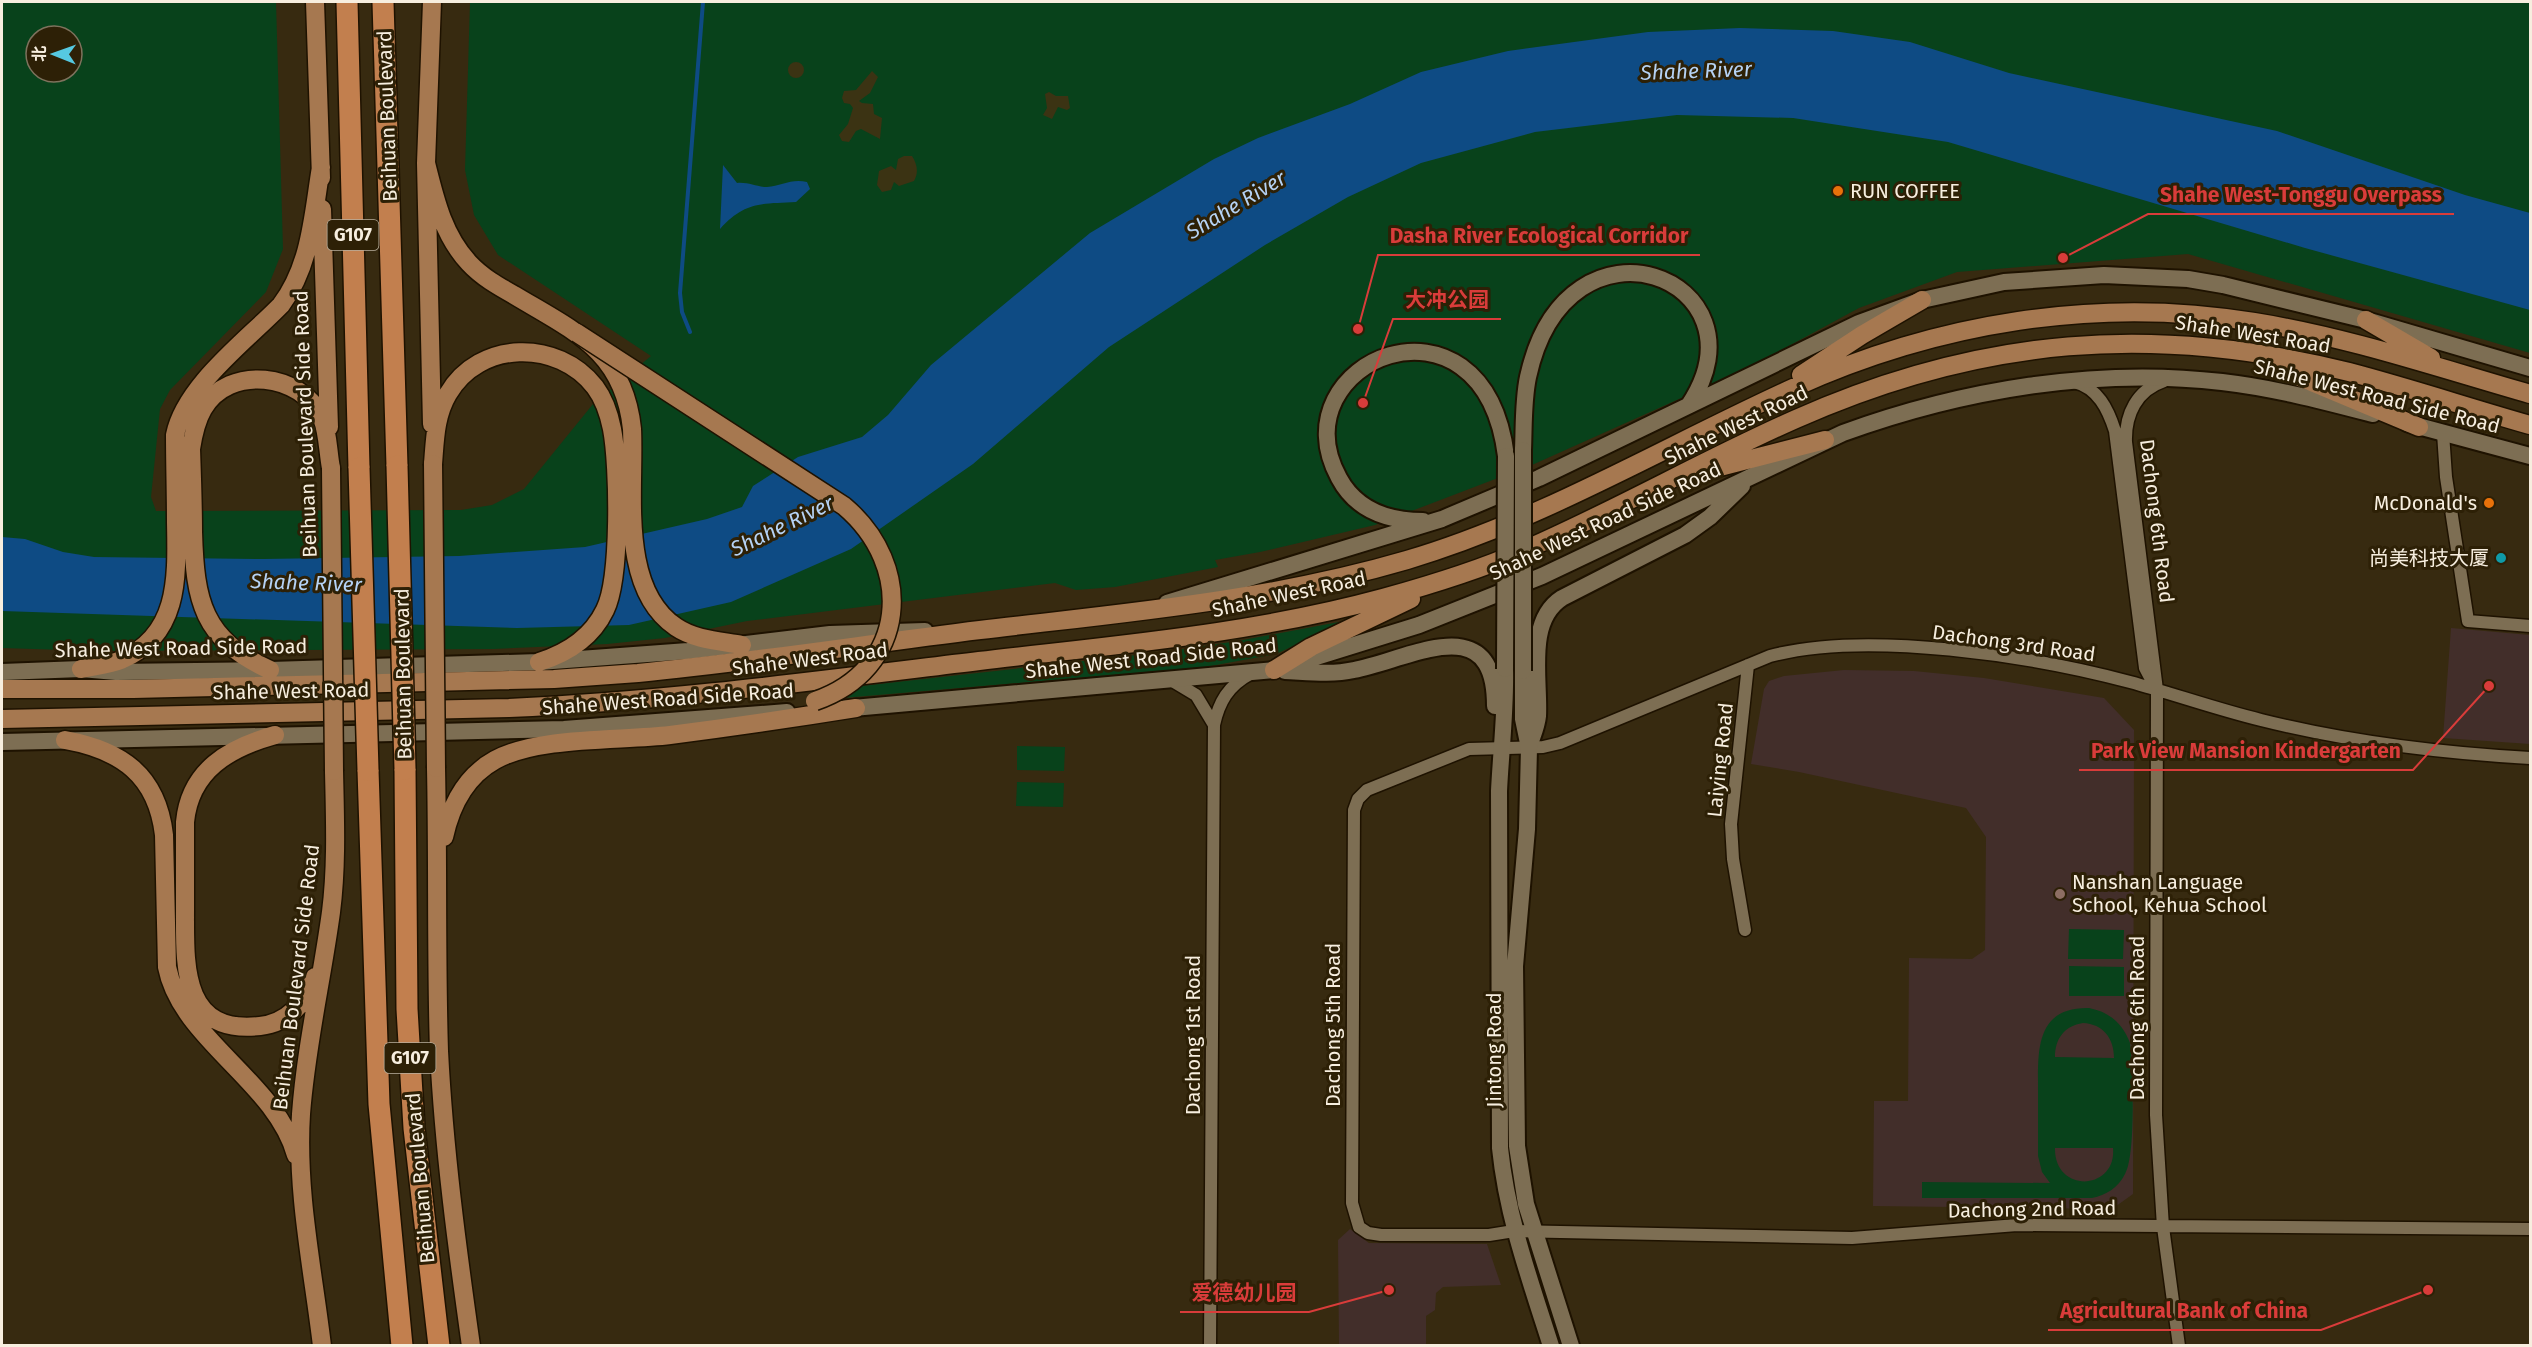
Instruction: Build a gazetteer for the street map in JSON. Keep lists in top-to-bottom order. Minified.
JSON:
{"streets":{"highway":["Beihuan Boulevard","G107"],"main road":["Shahe West Road","Shahe West Road Side Road","Beihuan Boulevard Side Road","Jintong Road"],"street":["Dachong 6th Road","Dachong 3rd Road","Laiying Road","Dachong 5th Road","Dachong 1st Road","Dachong 2nd Road"]},"crossings":[["Shahe West Road","Shahe West Road Side Road"],["Shahe West Road Side Road","Dachong 6th Road"],["Shahe West Road Side Road","Dachong 1st Road"],["Dachong 6th Road","Dachong 3rd Road"],["Dachong 6th Road","Dachong 2nd Road"],["Dachong 3rd Road","Laiying Road"],["Dachong 3rd Road","Dachong 5th Road"],["Dachong 3rd Road","Jintong Road"],["Dachong 5th Road","Jintong Road"],["Dachong 5th Road","Dachong 2nd Road"],["Jintong Road","Dachong 2nd Road"]],"water":["Shahe River"],"places":["RUN COFFEE","Shahe West-Tonggu Overpass","Dasha River Ecological Corridor","大冲公园","McDonald's","尚美科技大厦","Park View Mansion Kindergarten","Nanshan Language School, Kehua School","爱德幼儿园","Agricultural Bank of China"],"north":"left"}
